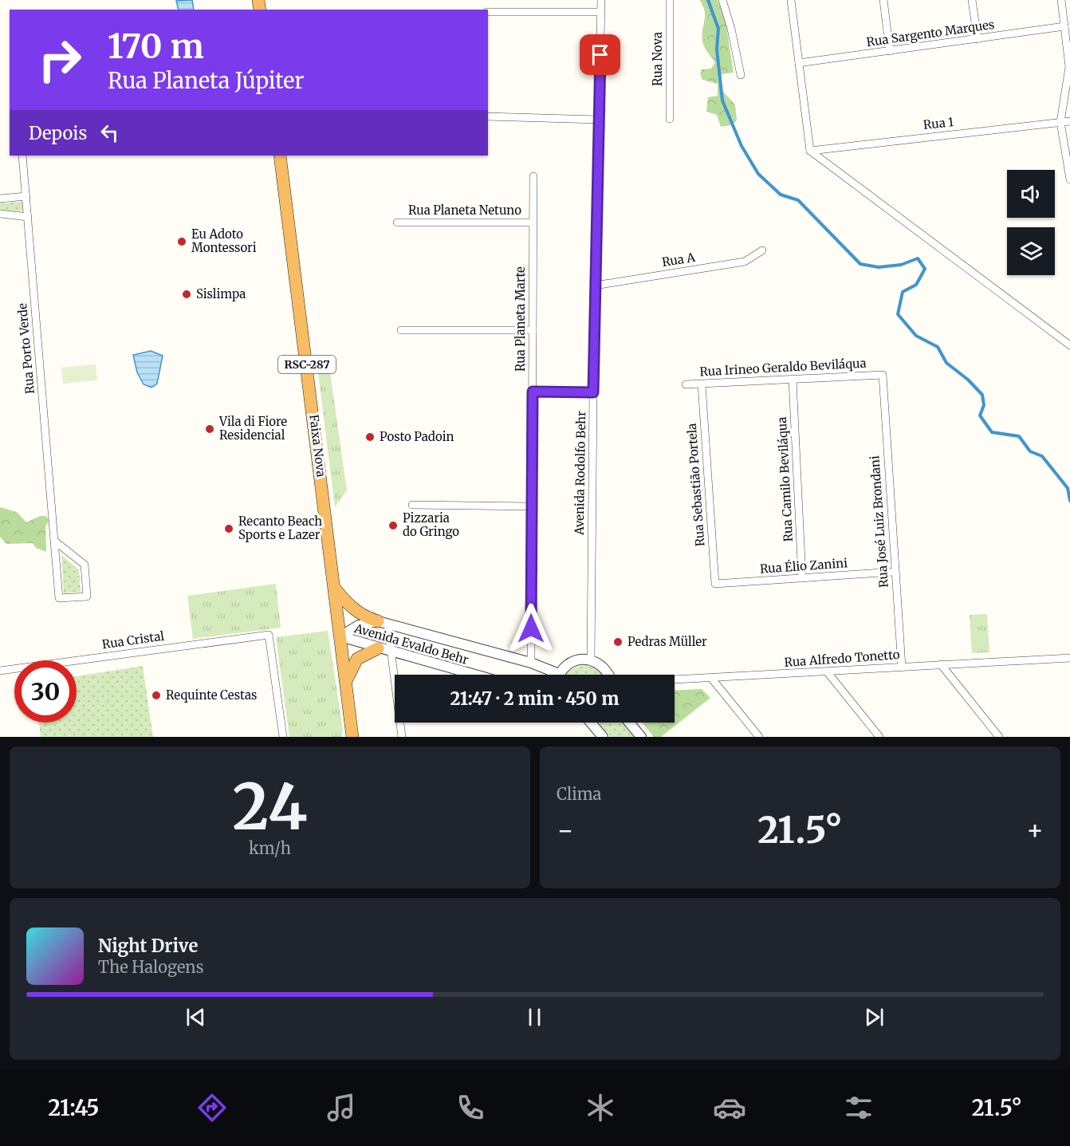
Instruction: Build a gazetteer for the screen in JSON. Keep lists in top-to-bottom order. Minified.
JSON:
{"streets":{"highway":["RSC-287","Faixa Nova"],"street":["Rua Sargento Marques","Rua Nova","Rua 1","Rua Planeta Netuno","Rua A","Rua Planeta Marte","Rua Porto Verde","Rua Irineo Geraldo Beviláqua","Avenida Rodolfo Behr","Rua Camilo Beviláqua","Rua Sebastião Portela","Rua José Luiz Brondani","Rua Élio Zanini","Rua Cristal","Avenida Evaldo Behr","Rua Alfredo Tonetto"]},"crossings":[["Rua Planeta Netuno","Rua Planeta Marte"],["Rua A","Avenida Rodolfo Behr"],["Rua Planeta Marte","Avenida Evaldo Behr"],["Rua Irineo Geraldo Beviláqua","Rua Camilo Beviláqua"],["Rua Irineo Geraldo Beviláqua","Rua Sebastião Portela"],["Rua Irineo Geraldo Beviláqua","Rua José Luiz Brondani"],["Faixa Nova","Avenida Evaldo Behr"],["Rua Camilo Beviláqua","Rua Élio Zanini"],["Rua Sebastião Portela","Rua Élio Zanini"],["Rua José Luiz Brondani","Rua Élio Zanini"],["Rua José Luiz Brondani","Rua Alfredo Tonetto"]],"places":["Eu Adoto Montessori","Sislimpa","Vila di Fiore Residencial","Posto Padoin","Pizzaria do Gringo","Recanto Beach Sports e Lazer","Pedras Müller","Requinte Cestas"],"page":{"turn":["170 m","Rua Planeta Júpiter"],"then":"Depois","limit":"30","trip":"21:47 · 2 min · 450 m","tile":[["24","km/h"],"Clima"],"heat":["−","21.5°","+"],"song":["Night Drive","The Halogens"],"tabs":["21:45","21.5°"]}}
